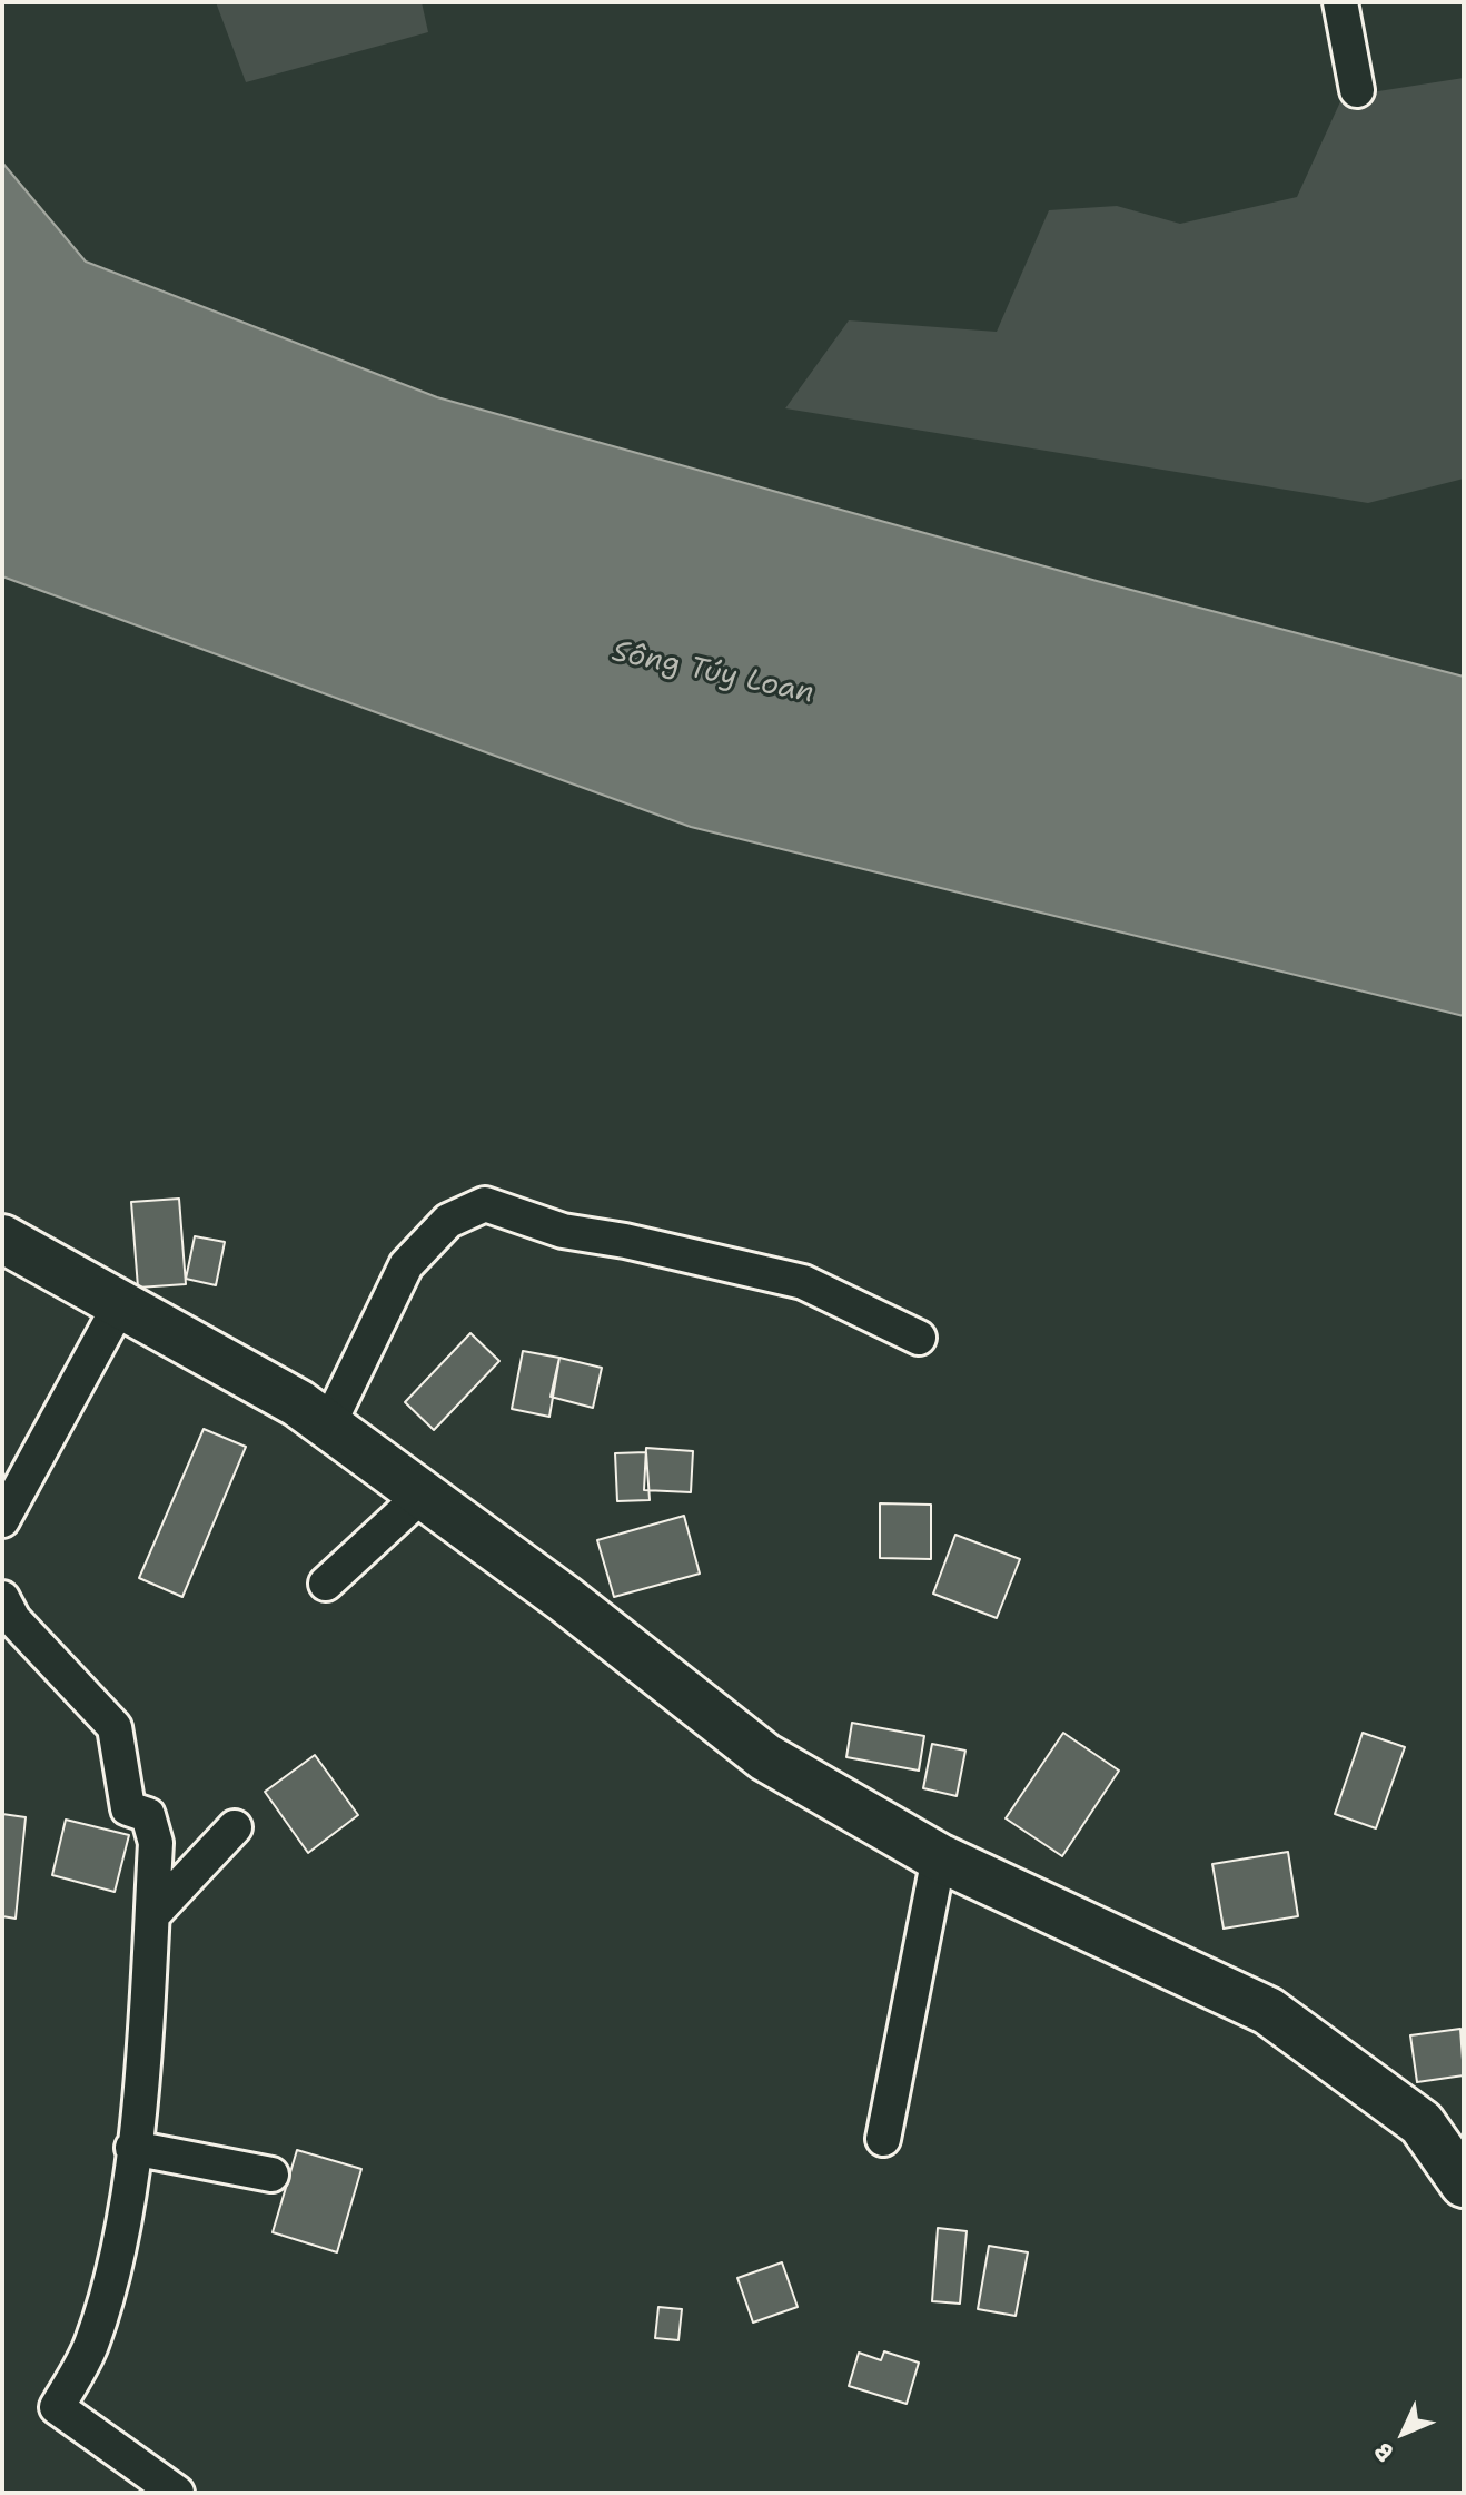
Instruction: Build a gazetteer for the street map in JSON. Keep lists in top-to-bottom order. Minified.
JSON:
{"water":["Sông Túy Loan"],"north":"bottom left"}
